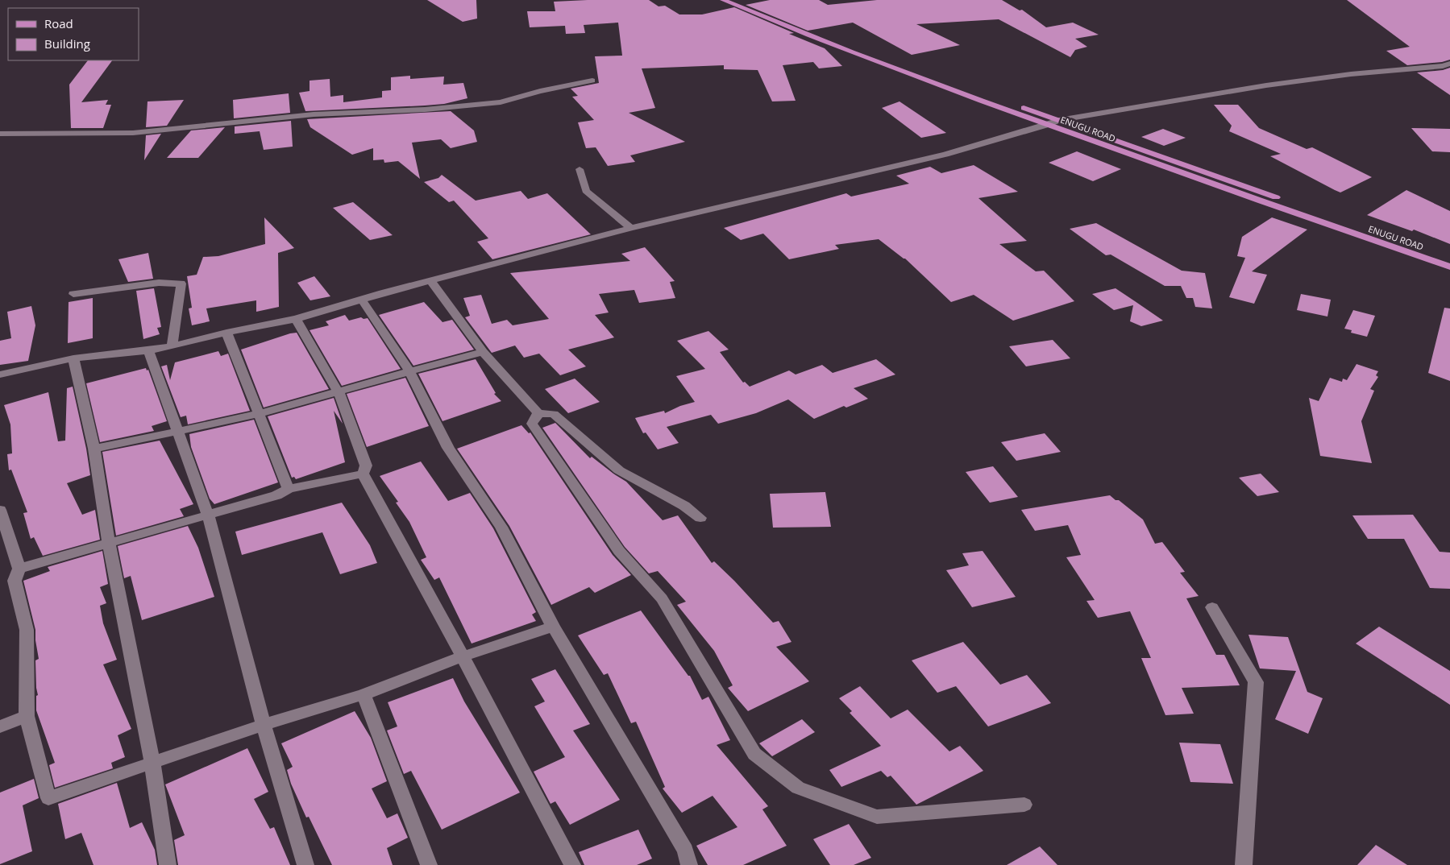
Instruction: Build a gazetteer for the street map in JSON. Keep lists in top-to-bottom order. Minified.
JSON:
{"streets":{"main road":["ENUGU ROAD"]},"legend":["Road","Building"]}
